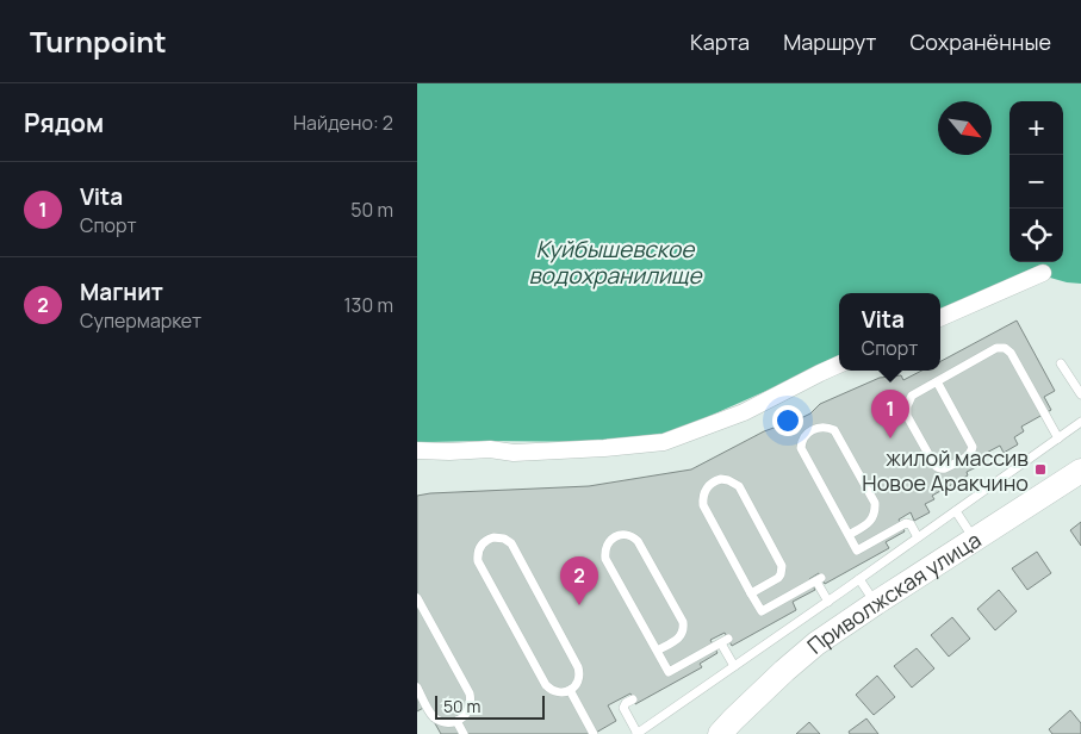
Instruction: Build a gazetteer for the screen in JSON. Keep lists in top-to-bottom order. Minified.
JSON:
{"streets":{"main road":["Приволжская улица"]},"water":["Куйбышевское водохранилище"],"places":{"transit":["жилой массив Новое Аракчино"]},"scale_bar":"50 m","north":"bottom right","page":{"header":"Turnpoint","nav":["Карта","Маршрут","Сохранённые"],"heading":["Рядом","Найдено: 2"],"map_buttons":["+","−"],"list":[{"mark":"1","name":"Vita","note":"Спорт","value":"50 m"},{"mark":"2","name":"Магнит","note":"Супермаркет","value":"130 m"}],"popup":["Vita","Спорт"],"pins":["1","2"],"scale":"50 m"}}
